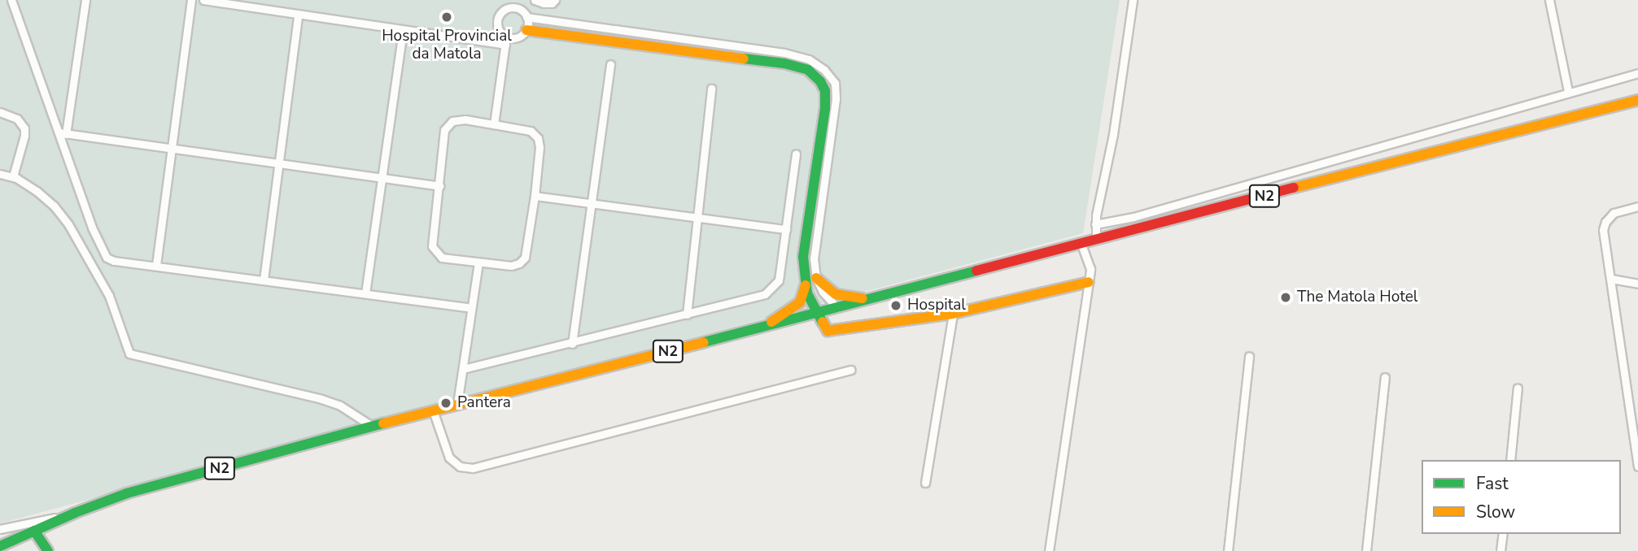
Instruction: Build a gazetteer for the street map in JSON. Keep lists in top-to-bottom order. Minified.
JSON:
{"streets":{"main road":["N2"]},"places":["Hospital Provincial da Matola","The Matola Hotel","Hospital","Pantera"],"legend":["Fast","Slow"]}
